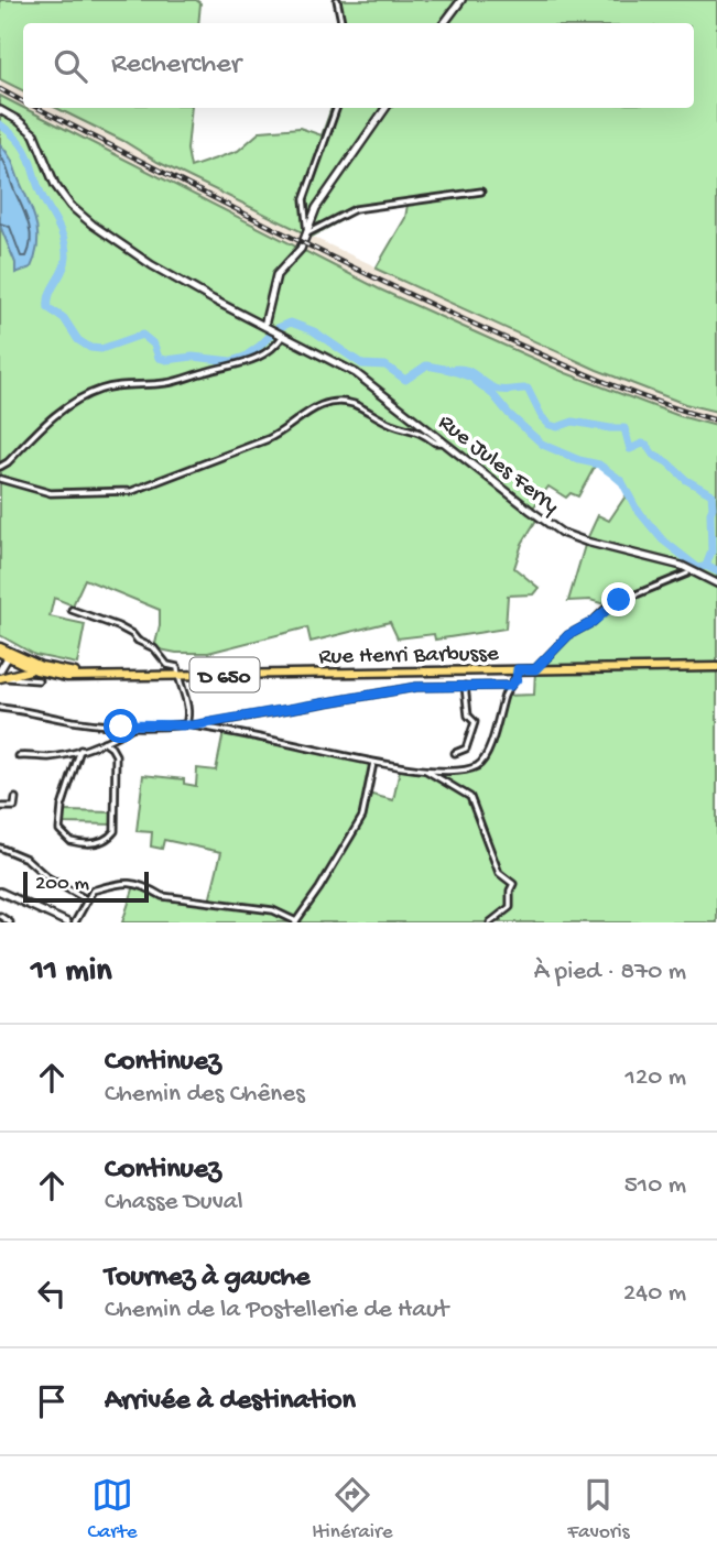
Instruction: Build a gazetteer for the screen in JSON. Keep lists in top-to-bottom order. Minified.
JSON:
{"streets":{"main road":["Rue Jules Ferry","Rue Henri Barbusse","D 650"]},"crossings":[["Rue Henri Barbusse","D 650"]],"scale_bar":"200 m","page":{"search":"Rechercher","scale":"200 m","heading":["11 min","À pied · 870 m"],"list":[["Continuez","Chemin des Chênes","120 m"],["Continuez","Chasse Duval","510 m"],["Tournez à gauche","Chemin de la Postellerie de Haut","240 m"],"Arrivée à destination"],"nav":["Carte","Itinéraire","Favoris"]}}
